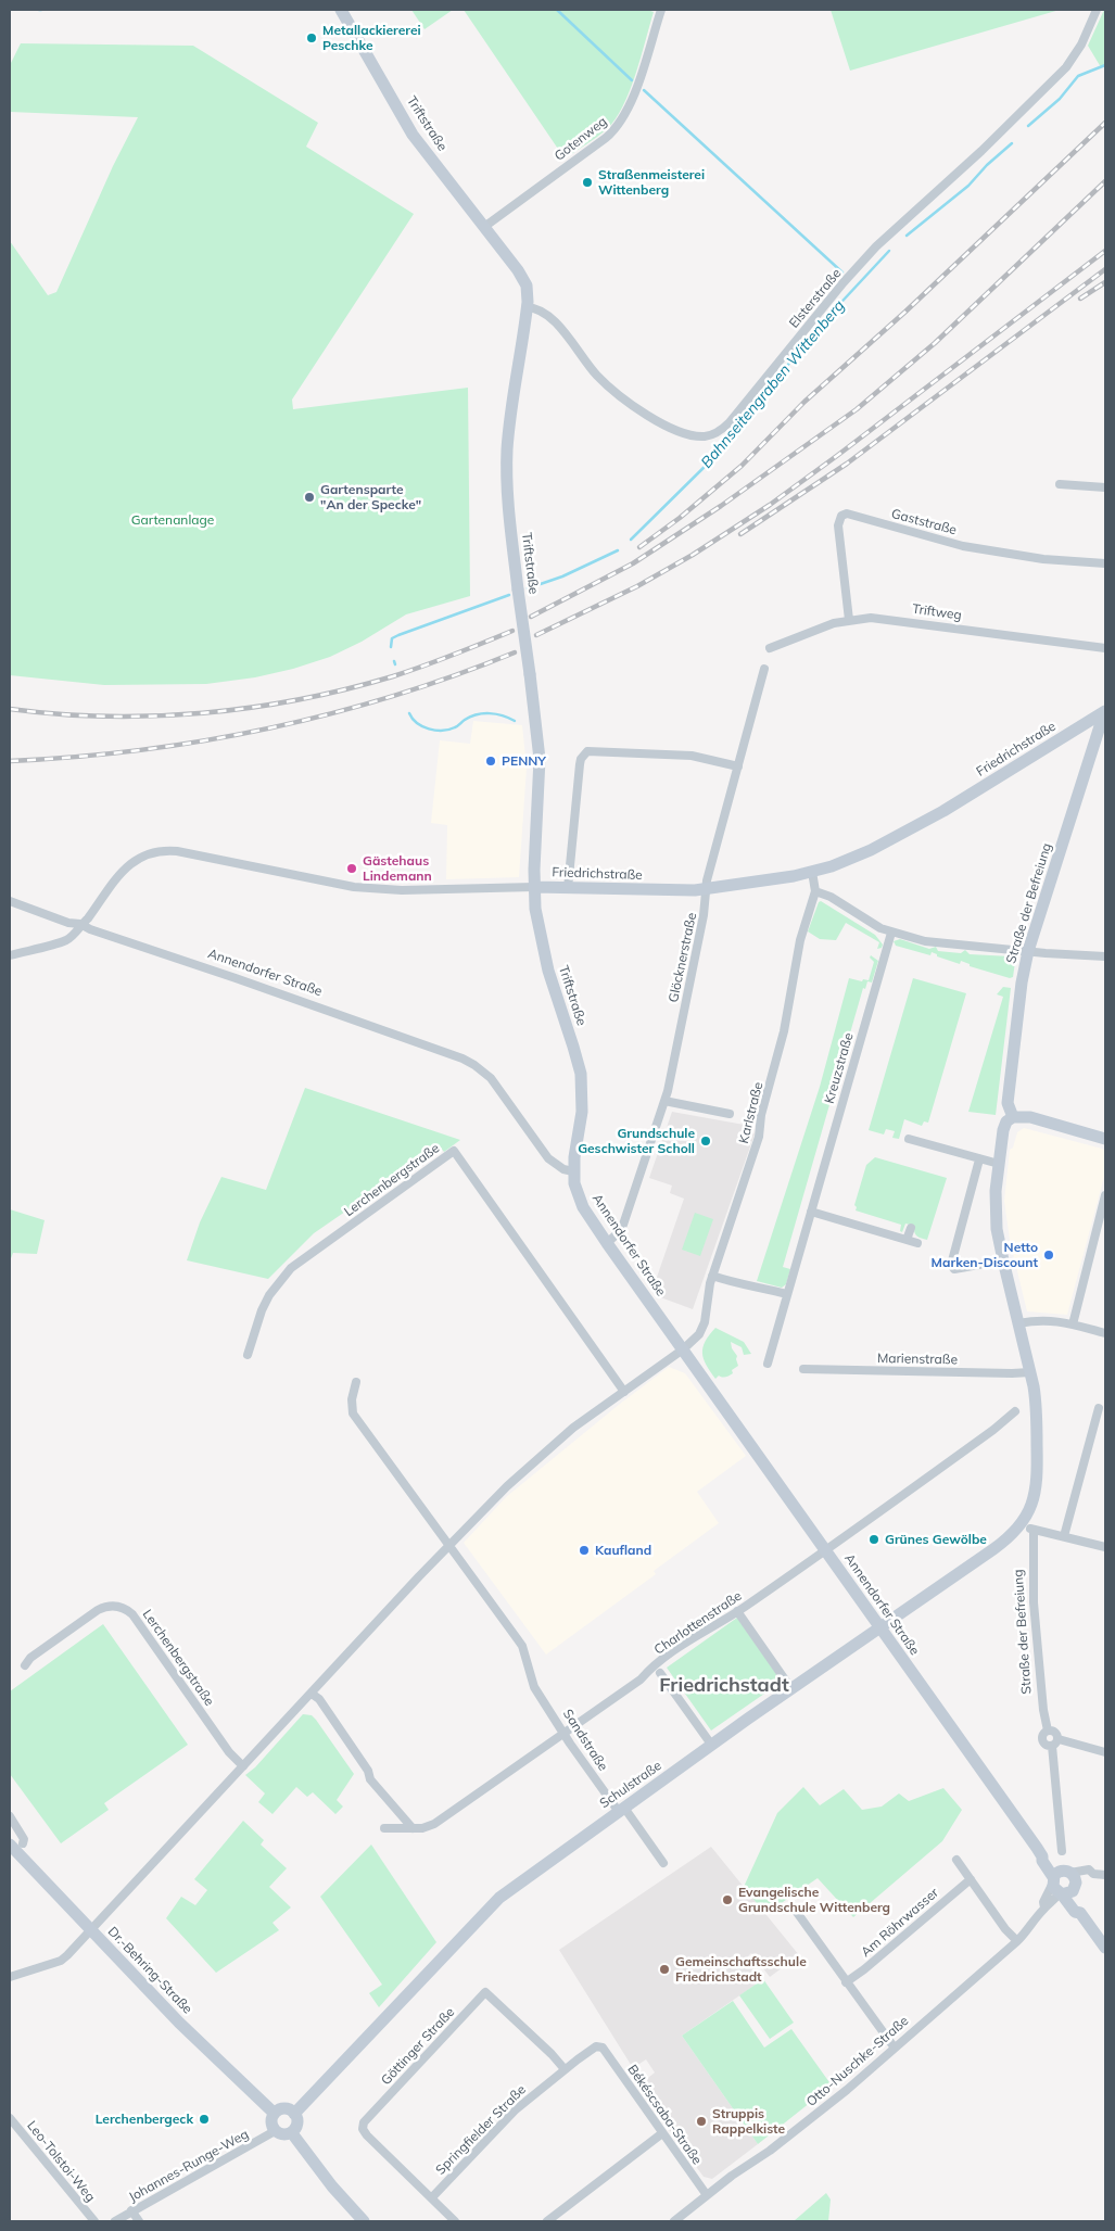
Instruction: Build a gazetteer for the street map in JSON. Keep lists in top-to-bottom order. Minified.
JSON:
{"streets":{"street":["Triftstraße","Gotenweg","Elsterstraße","Gaststraße","Triftweg","Friedrichstraße","Straße der Befreiung","Glöcknerstraße","Annendorfer Straße","Kreuzstraße","Karlstraße","Lerchenbergstraße","Marienstraße","Charlottenstraße","Sandstraße","Schulstraße","Am Röhrwasser","Dr.-Behring-Straße","Göttinger Straße","Otto-Nuschke-Straße","Békéscsaba-Straße","Springfielder Straße","Leo-Tolstoi-Weg","Johannes-Runge-Weg"]},"crossings":[["Triftstraße","Gotenweg"],["Triftstraße","Elsterstraße"],["Triftstraße","Friedrichstraße"],["Triftstraße","Annendorfer Straße"],["Gaststraße","Triftweg"],["Friedrichstraße","Straße der Befreiung"],["Friedrichstraße","Glöcknerstraße"],["Friedrichstraße","Annendorfer Straße"],["Friedrichstraße","Karlstraße"],["Glöcknerstraße","Annendorfer Straße"],["Annendorfer Straße","Karlstraße"],["Annendorfer Straße","Charlottenstraße"],["Annendorfer Straße","Schulstraße"],["Annendorfer Straße","Otto-Nuschke-Straße"],["Charlottenstraße","Sandstraße"],["Sandstraße","Schulstraße"],["Schulstraße","Dr.-Behring-Straße"],["Schulstraße","Johannes-Runge-Weg"],["Dr.-Behring-Straße","Johannes-Runge-Weg"],["Göttinger Straße","Springfielder Straße"],["Otto-Nuschke-Straße","Békéscsaba-Straße"],["Békéscsaba-Straße","Springfielder Straße"]],"districts":["Friedrichstadt"],"water":["Bahnseitengraben Wittenberg"],"parks":["Gartenanlage"],"places":["Metallackiererei Peschke","Straßenmeisterei Wittenberg","Gartensparte \"An der Specke\"","PENNY","Gästehaus Lindemann","Grundschule Geschwister Scholl","Netto Marken-Discount","Grünes Gewölbe","Kaufland","Evangelische Grundschule Wittenberg","Gemeinschaftsschule Friedrichstadt","Lerchenbergeck","Struppis Rappelkiste"]}
